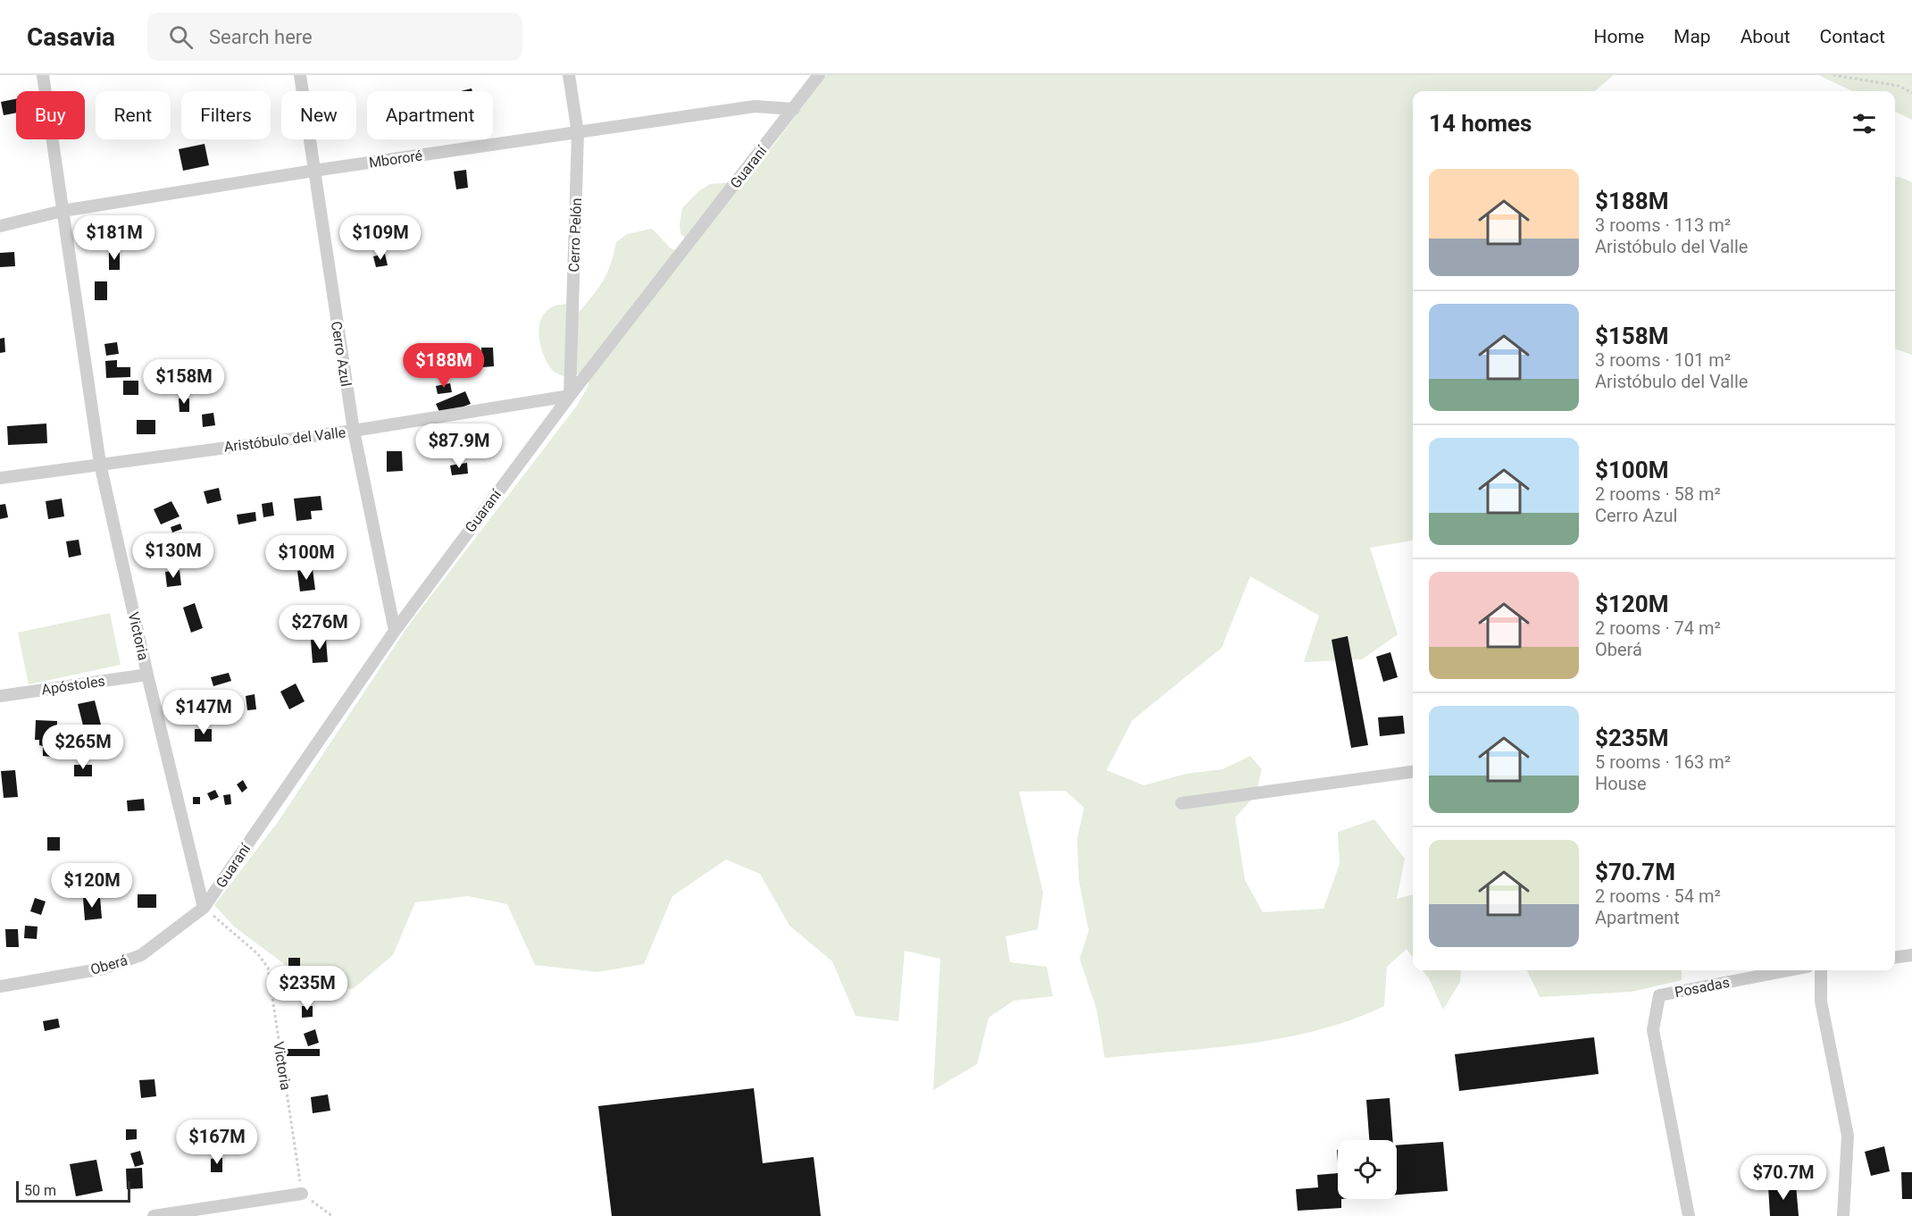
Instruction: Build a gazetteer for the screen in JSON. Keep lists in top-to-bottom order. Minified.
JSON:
{"streets":{"street":["Mbororé","Guaraní","Cerro Pelón","Cerro Azul","Aristóbulo del Valle","Victoria","Apóstoles","Oberá","Posadas"]},"crossings":[["Mbororé","Guaraní"],["Mbororé","Cerro Pelón"],["Mbororé","Cerro Azul"],["Mbororé","Victoria"],["Guaraní","Cerro Pelón"],["Guaraní","Cerro Azul"],["Guaraní","Aristóbulo del Valle"],["Guaraní","Victoria"],["Guaraní","Oberá"],["Cerro Pelón","Aristóbulo del Valle"],["Cerro Azul","Aristóbulo del Valle"],["Aristóbulo del Valle","Victoria"],["Victoria","Apóstoles"],["Victoria","Oberá"]],"scale_bar":"50 m","page":{"header":"Casavia","search":"Search here","nav":["Home","Map","About","Contact"],"chip":["Buy","Rent","Filters","New","Apartment"],"heading":"14 homes","list":[{"name":"$188M","note":"3 rooms · 113 m² · Aristóbulo del Valle"},{"name":"$158M","note":"3 rooms · 101 m² · Aristóbulo del Valle"},{"name":"$100M","note":"2 rooms · 58 m² · Cerro Azul"},{"name":"$120M","note":"2 rooms · 74 m² · Oberá"},{"name":"$235M","note":"5 rooms · 163 m² · House"},{"name":"$70.7M","note":"2 rooms · 54 m² · Apartment"}],"price":["$181M","$109M","$188M","$158M","$87.9M","$130M","$100M","$276M","$147M","$265M","$120M","$235M","$167M","$70.7M"],"scale":"50 m"}}
